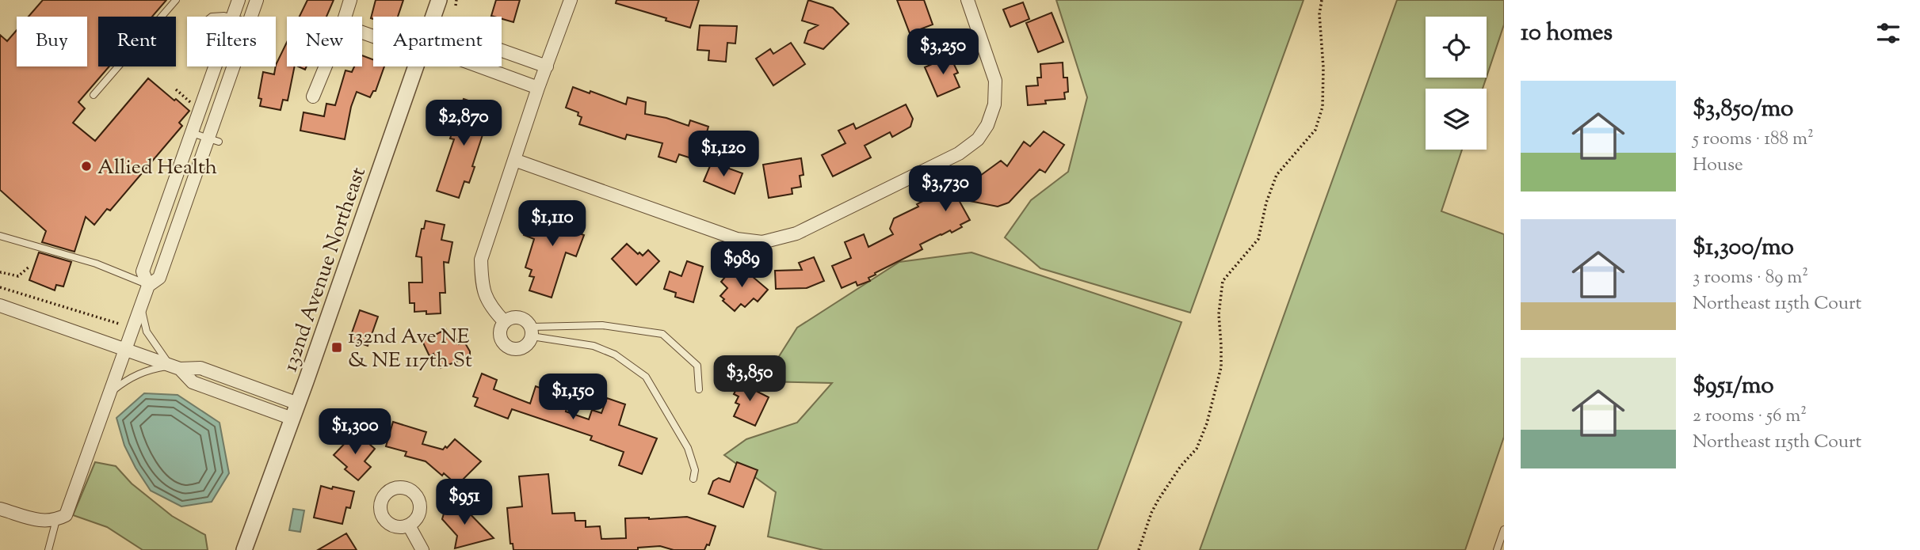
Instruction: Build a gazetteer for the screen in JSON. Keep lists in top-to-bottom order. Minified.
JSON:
{"streets":{"street":["132nd Avenue Northeast"]},"places":{"other":["Allied Health"],"transit":["132nd Ave NE & NE 117th St"]},"page":{"heading":"10 homes","chip":["Buy","Rent","Filters","New","Apartment"],"price":["$3,250","$2,870","$1,120","$3,730","$1,110","$989","$3,850","$1,150","$1,300","$951"],"list":[{"name":"$3,850/mo","note":"5 rooms · 188 m² · House"},{"name":"$1,300/mo","note":"3 rooms · 89 m² · Northeast 115th Court"},{"name":"$951/mo","note":"2 rooms · 56 m² · Northeast 115th Court"}]}}
